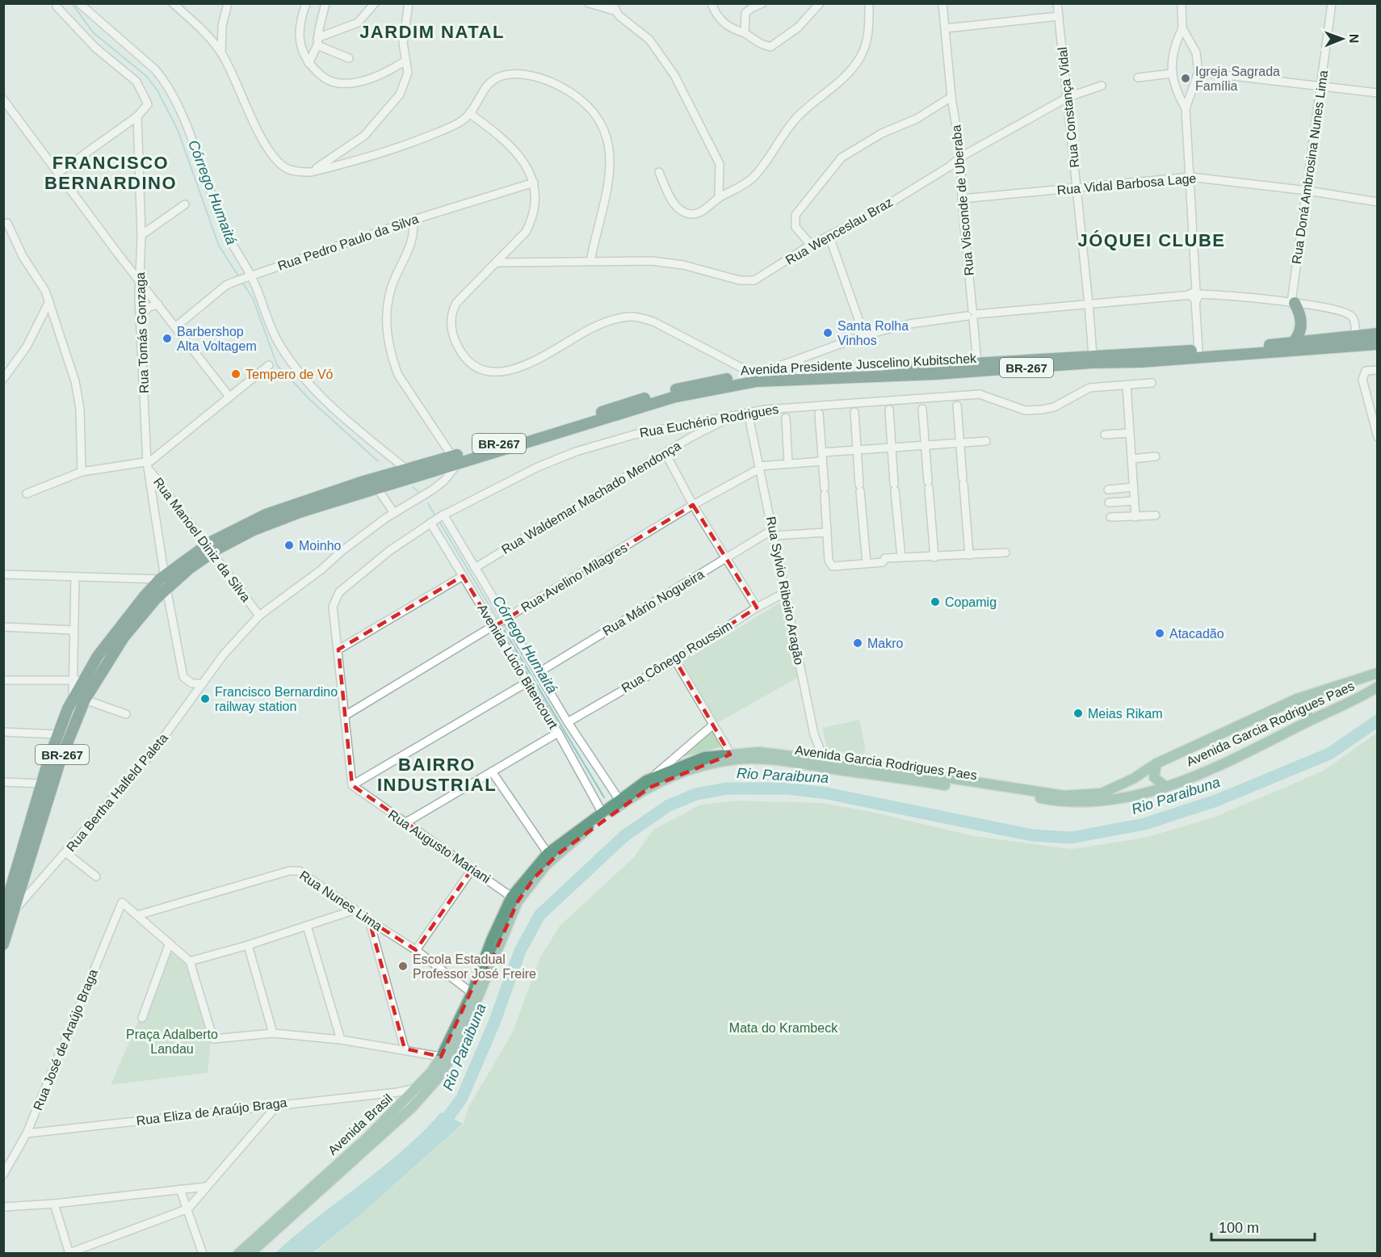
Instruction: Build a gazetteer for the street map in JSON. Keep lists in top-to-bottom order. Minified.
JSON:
{"streets":{"highway":["Avenida Presidente Juscelino Kubitschek","BR-267"],"main road":["Avenida Garcia Rodrigues Paes","Avenida Brasil"],"street":["Rua Constança Vidal","Rua Doná Ambrosina Nunes Lima","Rua Vidal Barbosa Lage","Rua Visconde de Uberaba","Rua Wenceslau Braz","Rua Pedro Paulo da Silva","Rua Tomás Gonzaga","Rua Euchério Rodrigues","Rua Waldemar Machado Mendonça","Rua Manoel Diniz da Silva","Rua Avelino Milagres","Rua Sylvio Ribeiro Aragão","Rua Mário Nogueira","Rua Cônego Roussim","Avenida Lúcio Bitencourt","Rua Bertha Halfeld Paleta","Rua Augusto Mariani","Rua Nunes Lima","Rua José de Araújo Braga","Rua Eliza de Araújo Braga"]},"crossings":[["Rua Constança Vidal","Rua Vidal Barbosa Lage"],["Rua Constança Vidal","Rua Wenceslau Braz"],["Rua Constança Vidal","Avenida Presidente Juscelino Kubitschek"],["Rua Doná Ambrosina Nunes Lima","Rua Vidal Barbosa Lage"],["Rua Vidal Barbosa Lage","Rua Visconde de Uberaba"],["Rua Visconde de Uberaba","Rua Wenceslau Braz"],["Rua Visconde de Uberaba","Avenida Presidente Juscelino Kubitschek"],["Rua Tomás Gonzaga","Avenida Presidente Juscelino Kubitschek"],["Rua Tomás Gonzaga","Rua Manoel Diniz da Silva"],["Rua Tomás Gonzaga","Rua Bertha Halfeld Paleta"],["Avenida Presidente Juscelino Kubitschek","Rua Manoel Diniz da Silva"],["Avenida Presidente Juscelino Kubitschek","Rua Bertha Halfeld Paleta"],["Rua Euchério Rodrigues","Rua Waldemar Machado Mendonça"],["Rua Euchério Rodrigues","Rua Sylvio Ribeiro Aragão"],["Rua Euchério Rodrigues","Avenida Lúcio Bitencourt"],["Rua Waldemar Machado Mendonça","Avenida Lúcio Bitencourt"],["Rua Manoel Diniz da Silva","Rua Bertha Halfeld Paleta"],["Rua Avelino Milagres","Rua Sylvio Ribeiro Aragão"],["Rua Avelino Milagres","Avenida Lúcio Bitencourt"],["Rua Sylvio Ribeiro Aragão","Rua Mário Nogueira"],["Rua Sylvio Ribeiro Aragão","Rua Cônego Roussim"],["Rua Sylvio Ribeiro Aragão","Avenida Garcia Rodrigues Paes"],["Rua Mário Nogueira","Avenida Lúcio Bitencourt"],["Rua Cônego Roussim","Avenida Lúcio Bitencourt"],["Avenida Lúcio Bitencourt","Avenida Garcia Rodrigues Paes"],["Avenida Garcia Rodrigues Paes","Rua Augusto Mariani"],["Avenida Garcia Rodrigues Paes","Rua Nunes Lima"],["Avenida Garcia Rodrigues Paes","Avenida Brasil"],["Rua Nunes Lima","Rua José de Araújo Braga"],["Rua Nunes Lima","Avenida Brasil"],["Rua José de Araújo Braga","Rua Eliza de Araújo Braga"],["Rua Eliza de Araújo Braga","Avenida Brasil"]],"districts":["JARDIM NATAL","FRANCISCO BERNARDINO","JÓQUEI CLUBE","BAIRRO INDUSTRIAL"],"water":["Córrego Humaitá","Rio Paraibuna"],"parks":["Mata do Krambeck","Praça Adalberto Landau"],"places":["Igreja Sagrada Família","Santa Rolha Vinhos","Barbershop Alta Voltagem","Tempero de Vó","Moinho","Copamig","Atacadão","Makro","Francisco Bernardino railway station","Meias Rikam","Escola Estadual Professor José Freire"],"scale_bar":"100 m","north":"right"}
